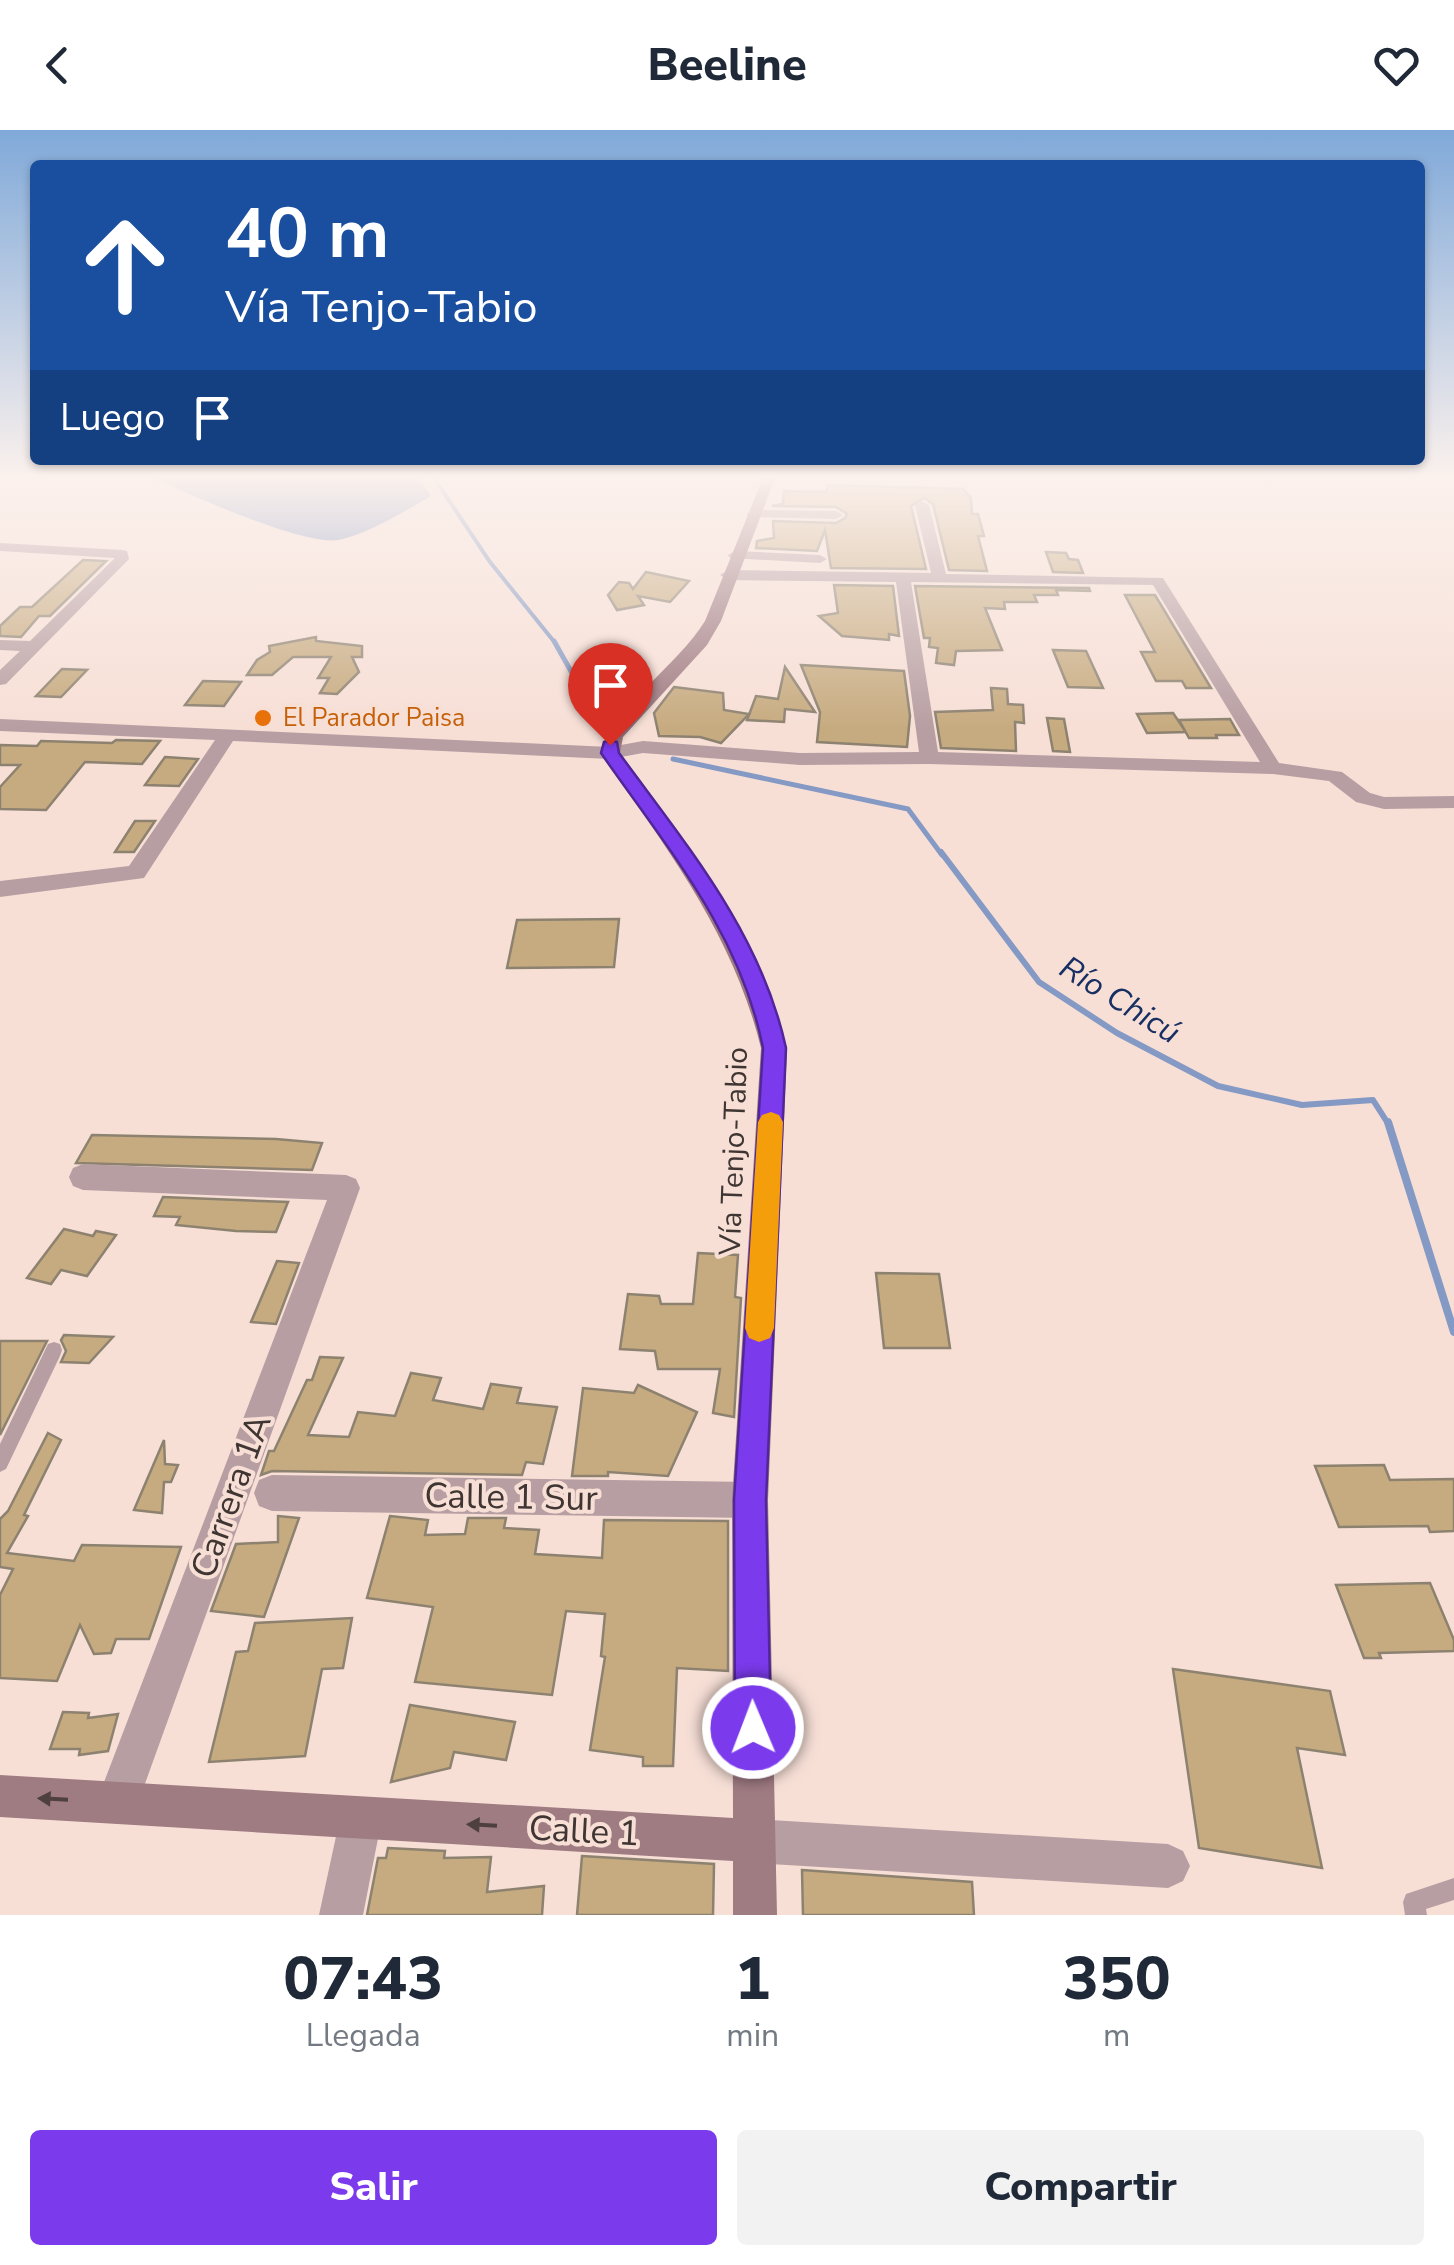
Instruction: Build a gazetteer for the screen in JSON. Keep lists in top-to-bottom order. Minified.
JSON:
{"streets":{"main road":["Vía Tenjo-Tabio","Calle 1"],"street":["Carrera 1A","Calle 1 Sur"]},"crossings":[["Vía Tenjo-Tabio","Calle 1 Sur"],["Vía Tenjo-Tabio","Calle 1"],["Carrera 1A","Calle 1"]],"one_way":["Calle 1"],"water":["Río Chicú"],"places":["El Parador Paisa"],"page":{"header":"Beeline","turn":["40 m","Vía Tenjo-Tabio"],"then":"Luego","eta":["07:43","Llegada","1","min","350","m"],"buttons":["Salir","Compartir"]}}
